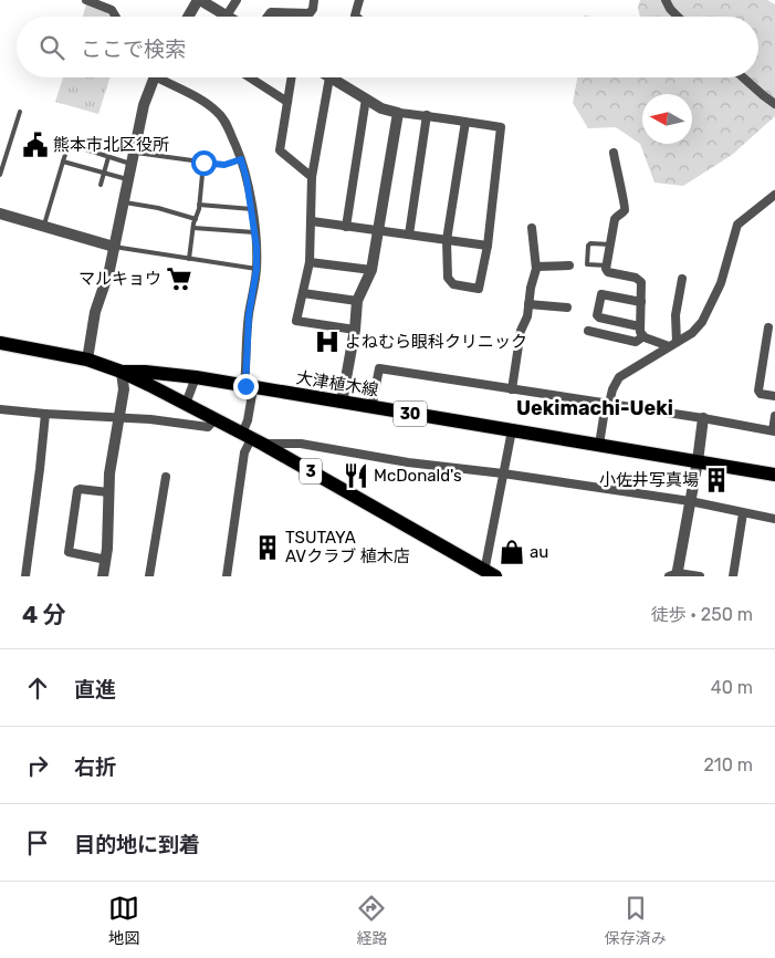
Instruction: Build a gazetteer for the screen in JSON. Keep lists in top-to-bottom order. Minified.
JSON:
{"streets":{"main road":["大津植木線","30","3"]},"crossings":[["大津植木線","3"]],"districts":["Uekimachi-Ueki"],"places":{"public building":["熊本市北区役所"],"supermarket":["マルキョウ"],"hospital":["よねむら眼科クリニック"],"restaurant":["McDonald's"],"building":["小佐井写真場","TSUTAYA AVクラブ 植木店"],"shop":["au"]},"north":"left","page":{"search":"ここで検索","heading":["4 分","徒歩 · 250 m"],"list":[["直進","40 m"],["右折","210 m"],"目的地に到着"],"nav":["地図","経路","保存済み"]}}
